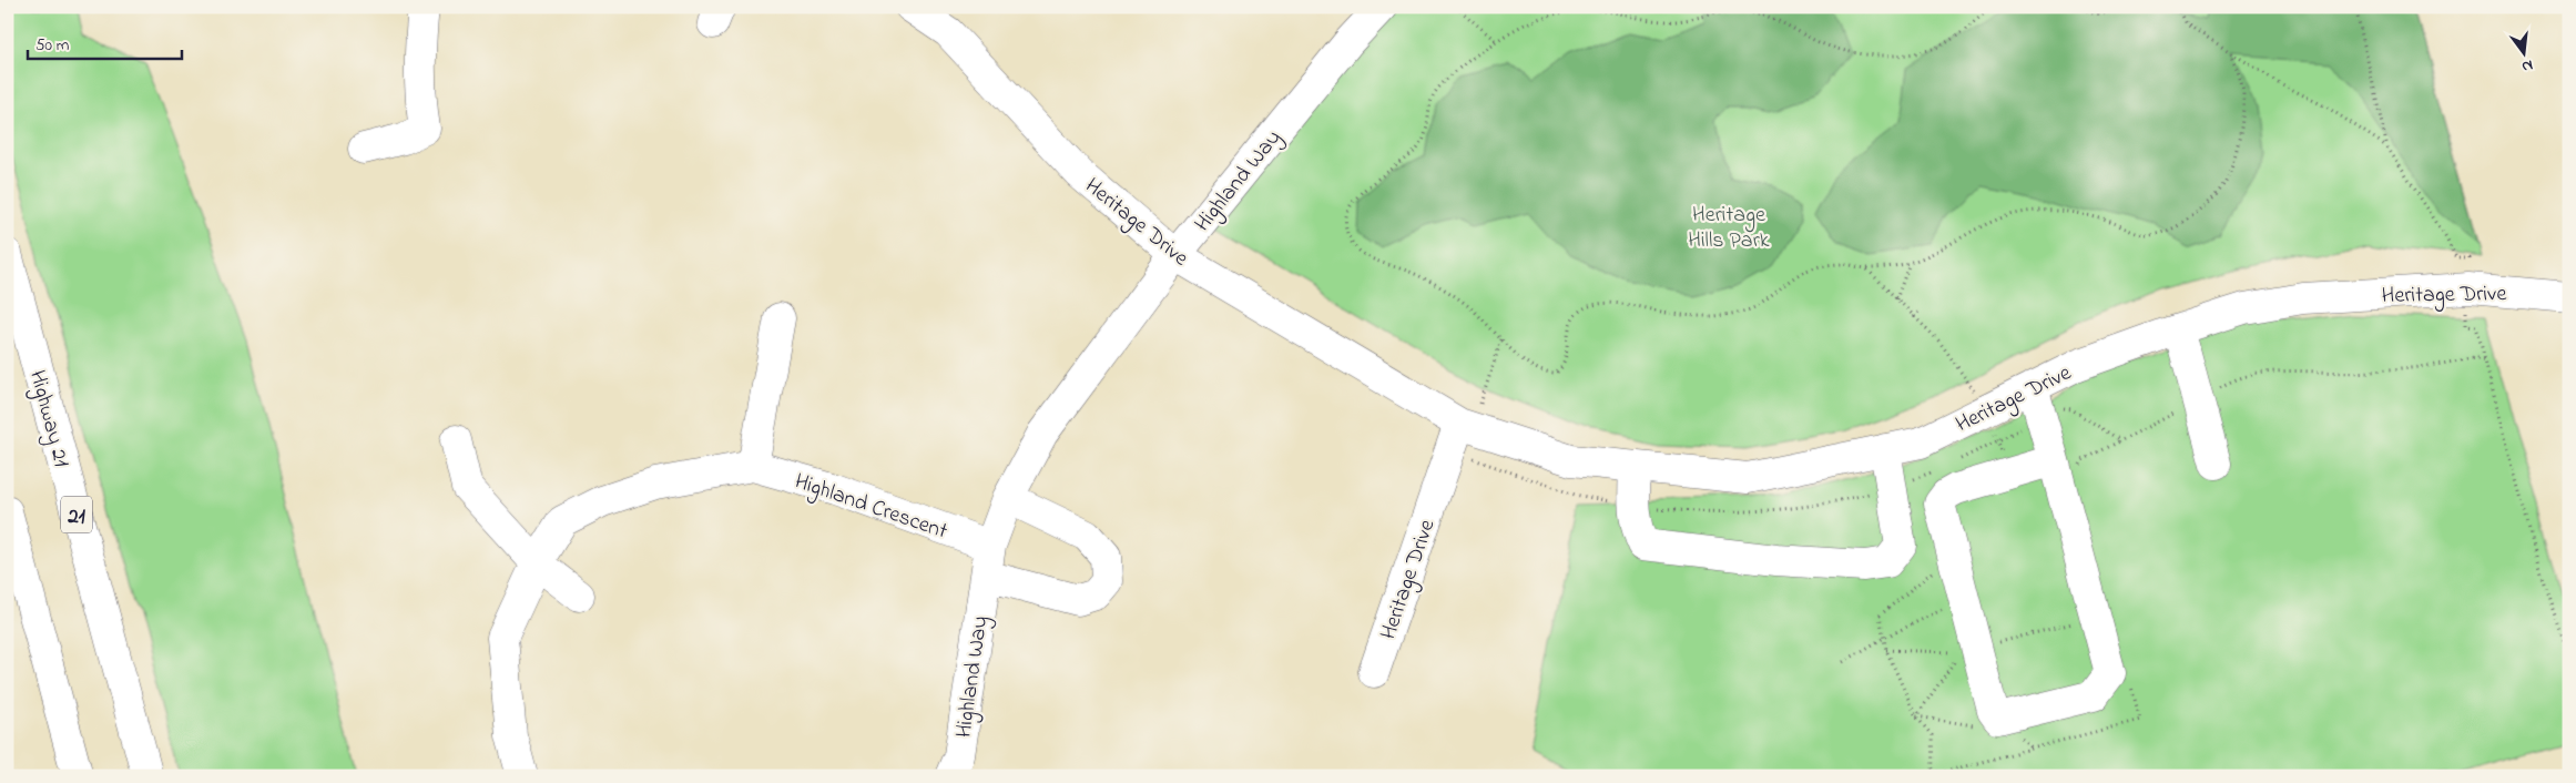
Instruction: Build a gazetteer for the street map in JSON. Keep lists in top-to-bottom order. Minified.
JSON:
{"streets":{"street":["Highland Way","Heritage Drive","Highway 21","Highland Crescent","21"]},"crossings":[["Highland Way","Heritage Drive"],["Highland Way","Highland Crescent"]],"parks":["Heritage Hills Park"],"scale_bar":"50 m","north":"bottom"}
